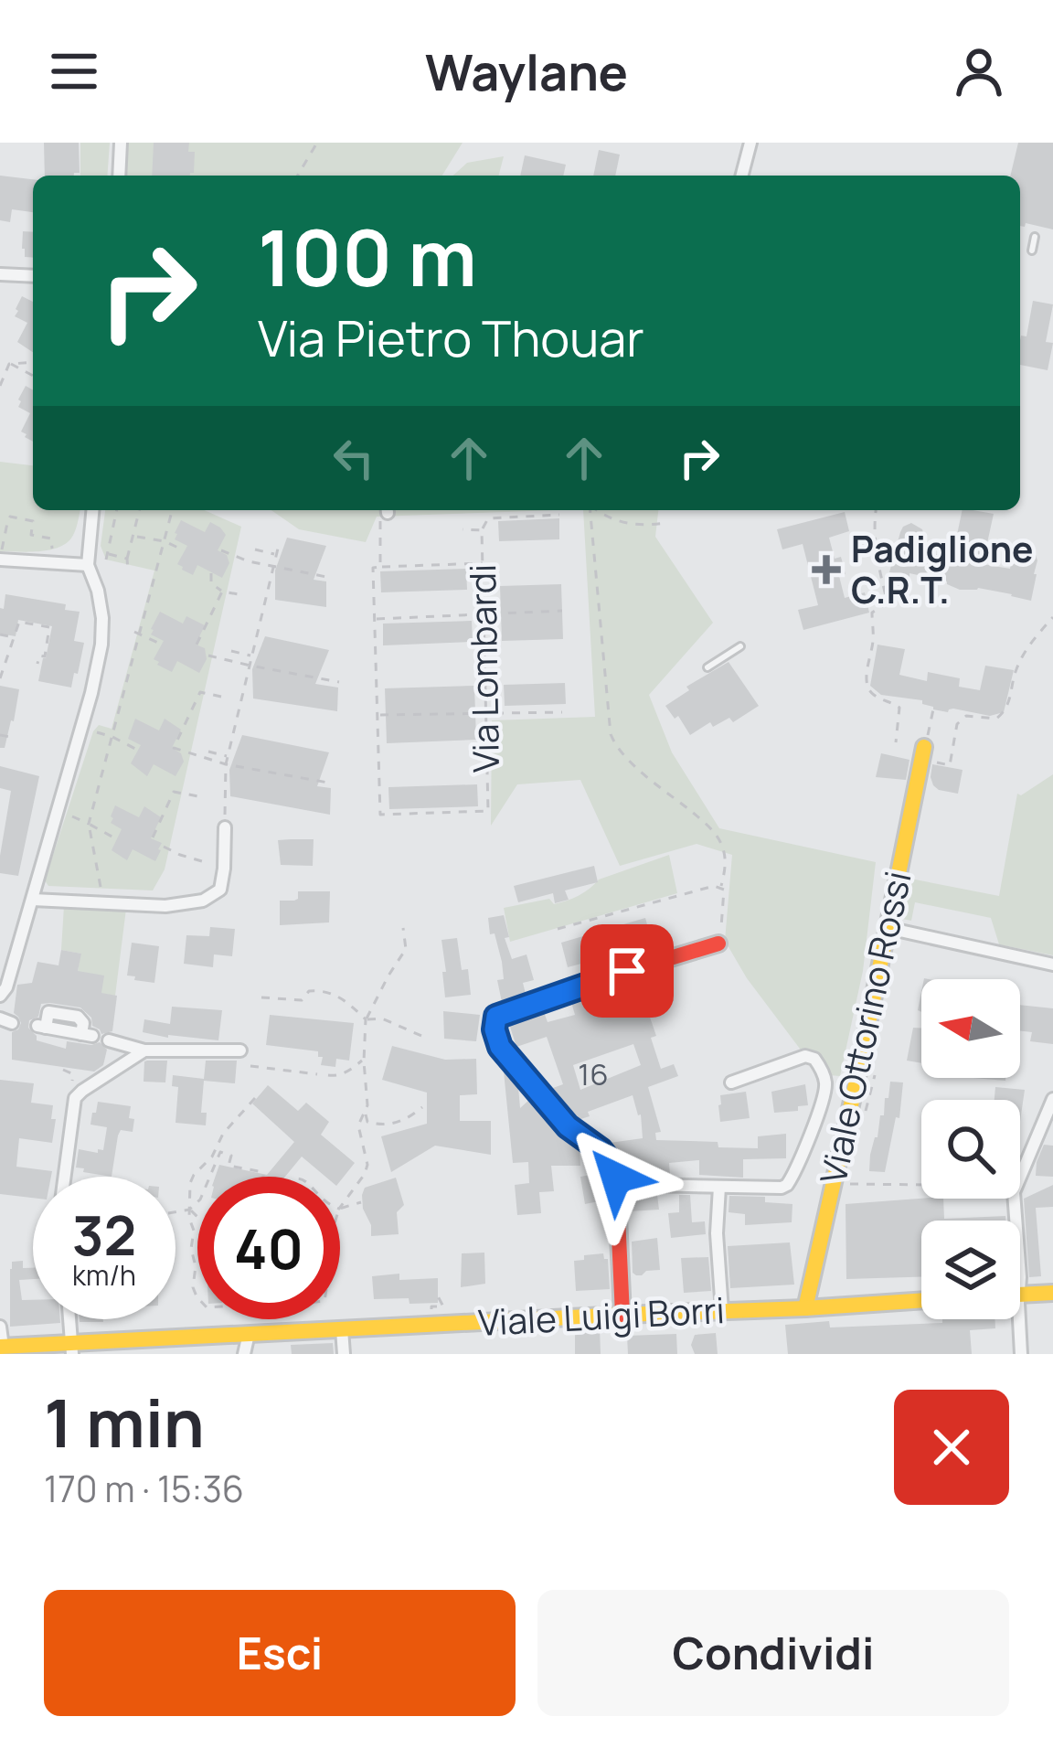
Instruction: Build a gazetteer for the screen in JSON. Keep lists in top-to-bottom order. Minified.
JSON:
{"streets":{"street":["Viale Ottorino Rossi","Viale Luigi Borri"],"path":["Via Lombardi"]},"crossings":[["Viale Ottorino Rossi","Viale Luigi Borri"]],"places":{"health":["Padiglione C.R.T."]},"house_numbers":["16"],"north":"left","page":{"header":"Waylane","turn":["100 m","Via Pietro Thouar"],"speed":"32 km/h","limit":"40","heading":["1 min","170 m · 15:36"],"buttons":["Esci","Condividi"]}}
